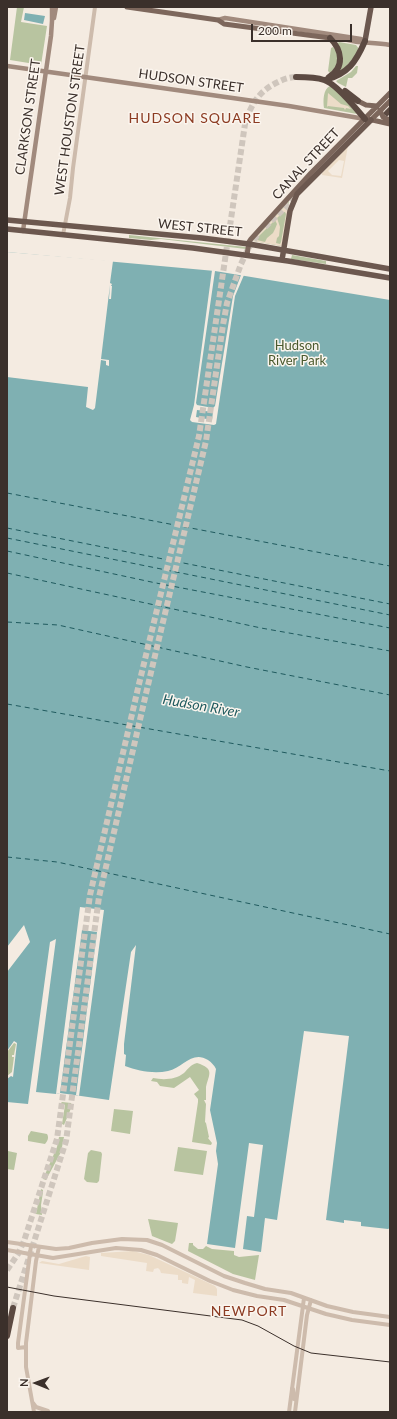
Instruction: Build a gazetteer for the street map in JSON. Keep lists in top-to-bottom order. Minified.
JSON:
{"streets":{"highway":["CANAL STREET","WEST STREET"],"main road":["HUDSON STREET","CLARKSON STREET"],"street":["WEST HOUSTON STREET"]},"crossings":[["HUDSON STREET","CLARKSON STREET"],["HUDSON STREET","WEST HOUSTON STREET"],["HUDSON STREET","CANAL STREET"],["CLARKSON STREET","WEST STREET"],["WEST HOUSTON STREET","WEST STREET"],["CANAL STREET","WEST STREET"]],"districts":["HUDSON SQUARE","NEWPORT"],"water":["Hudson River"],"parks":["Hudson River Park"],"scale_bar":"200 m","north":"left"}
